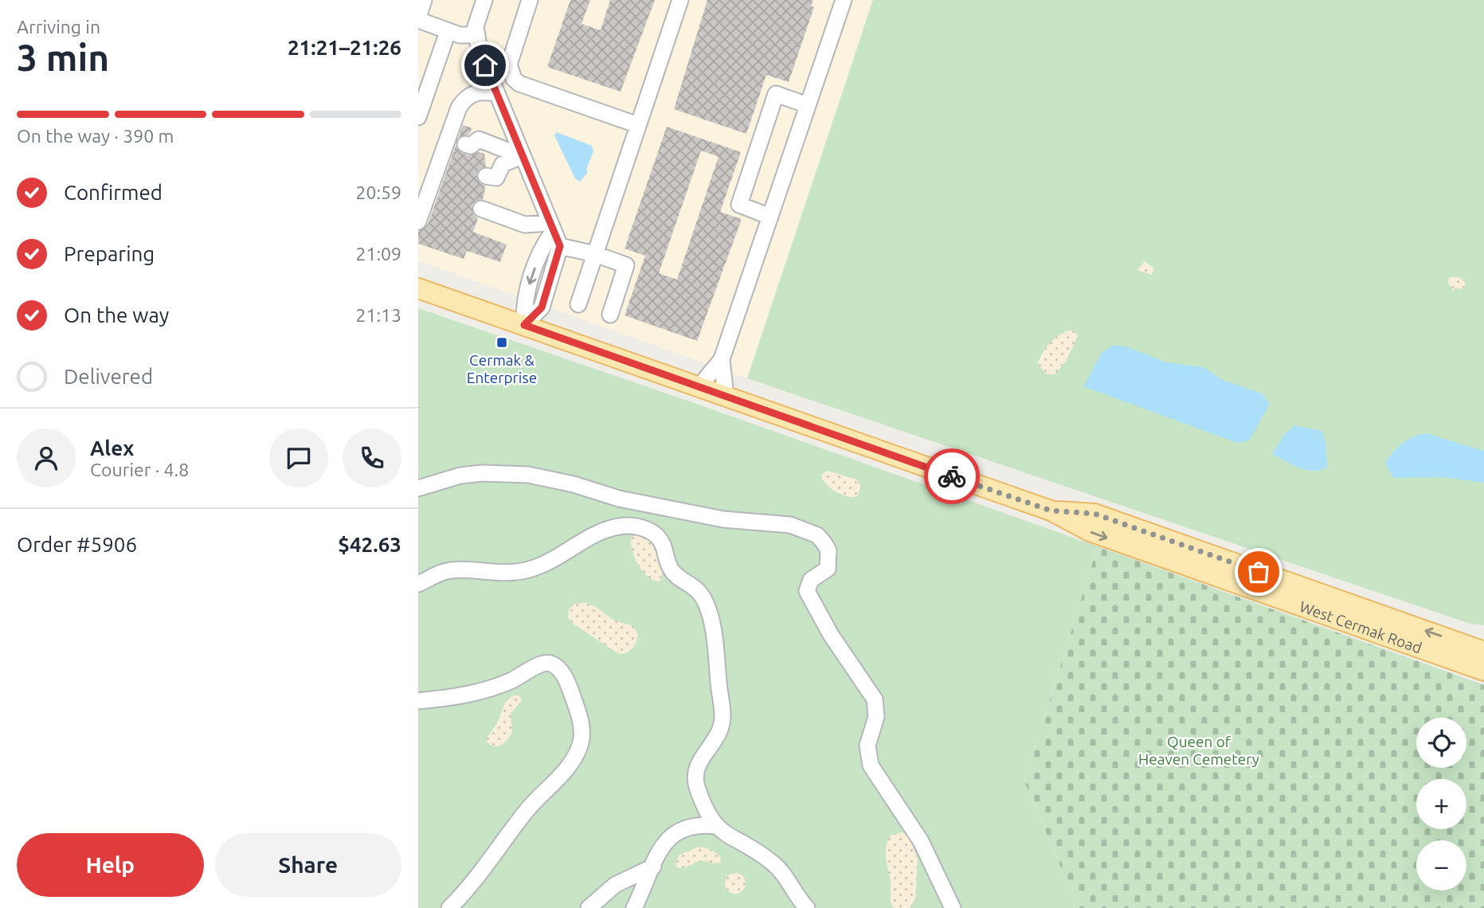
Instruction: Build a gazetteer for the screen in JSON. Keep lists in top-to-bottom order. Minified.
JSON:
{"streets":{"main road":["West Cermak Road"]},"parks":["Queen of Heaven Cemetery"],"places":{"transit":["Cermak & Enterprise"]},"page":{"heading":["3 min","Arriving in","21:21–21:26"],"panel":["Alex","Courier · 4.8","Order #5906","$42.63"],"bar":"On the way · 390 m","list":[["Confirmed","20:59"],["Preparing","21:09"],["On the way","21:13"],"Delivered"],"map_buttons":["+","−"],"buttons":["Help","Share"]}}
